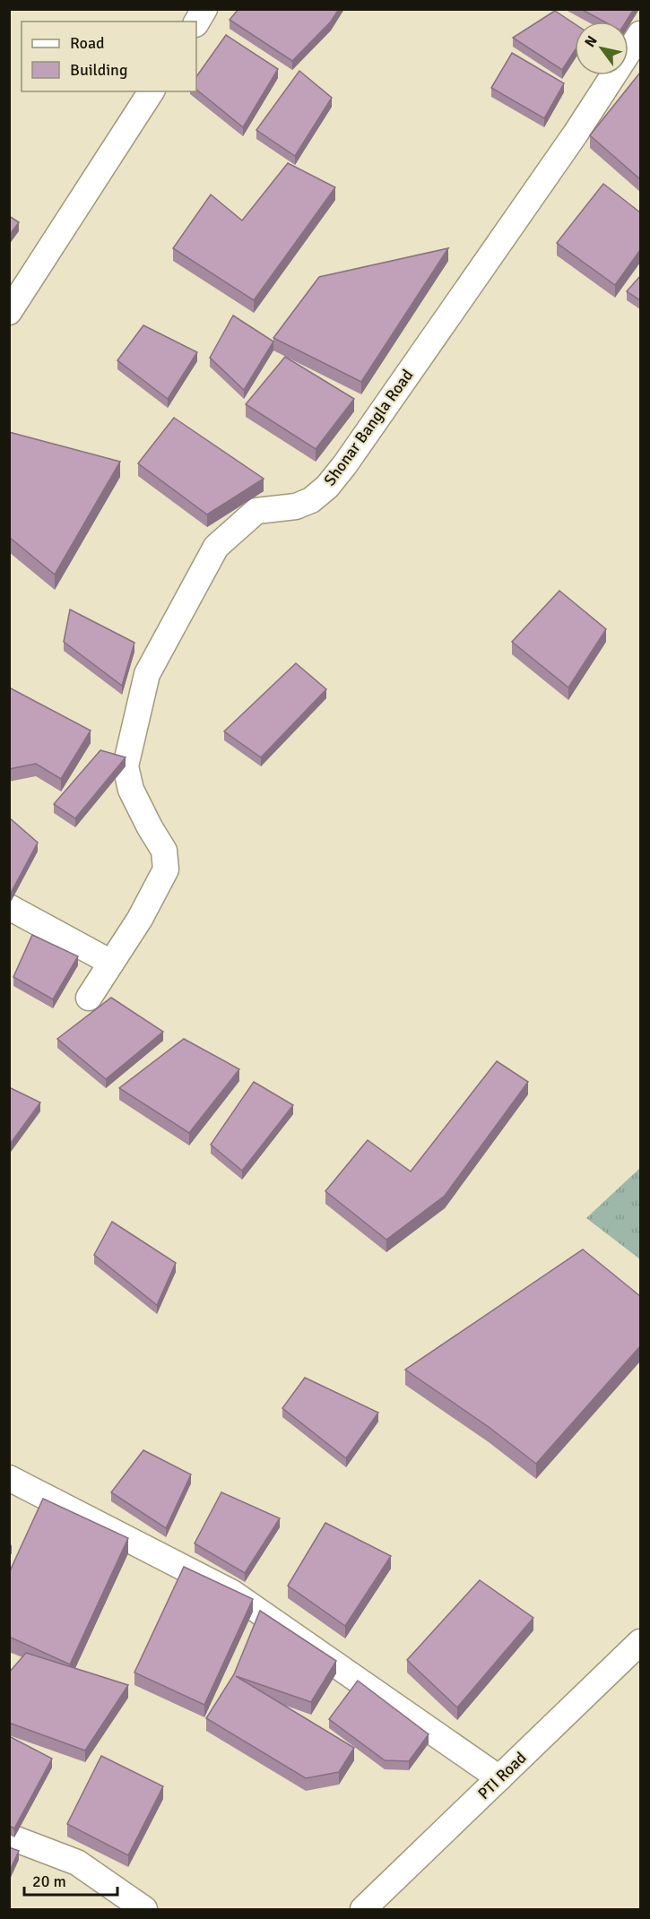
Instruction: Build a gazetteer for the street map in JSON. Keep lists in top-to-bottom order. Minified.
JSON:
{"streets":{"street":["Shonar Bangla Road","PTI Road"]},"legend":["Road","Building"],"scale_bar":"20 m","north":"top left"}
